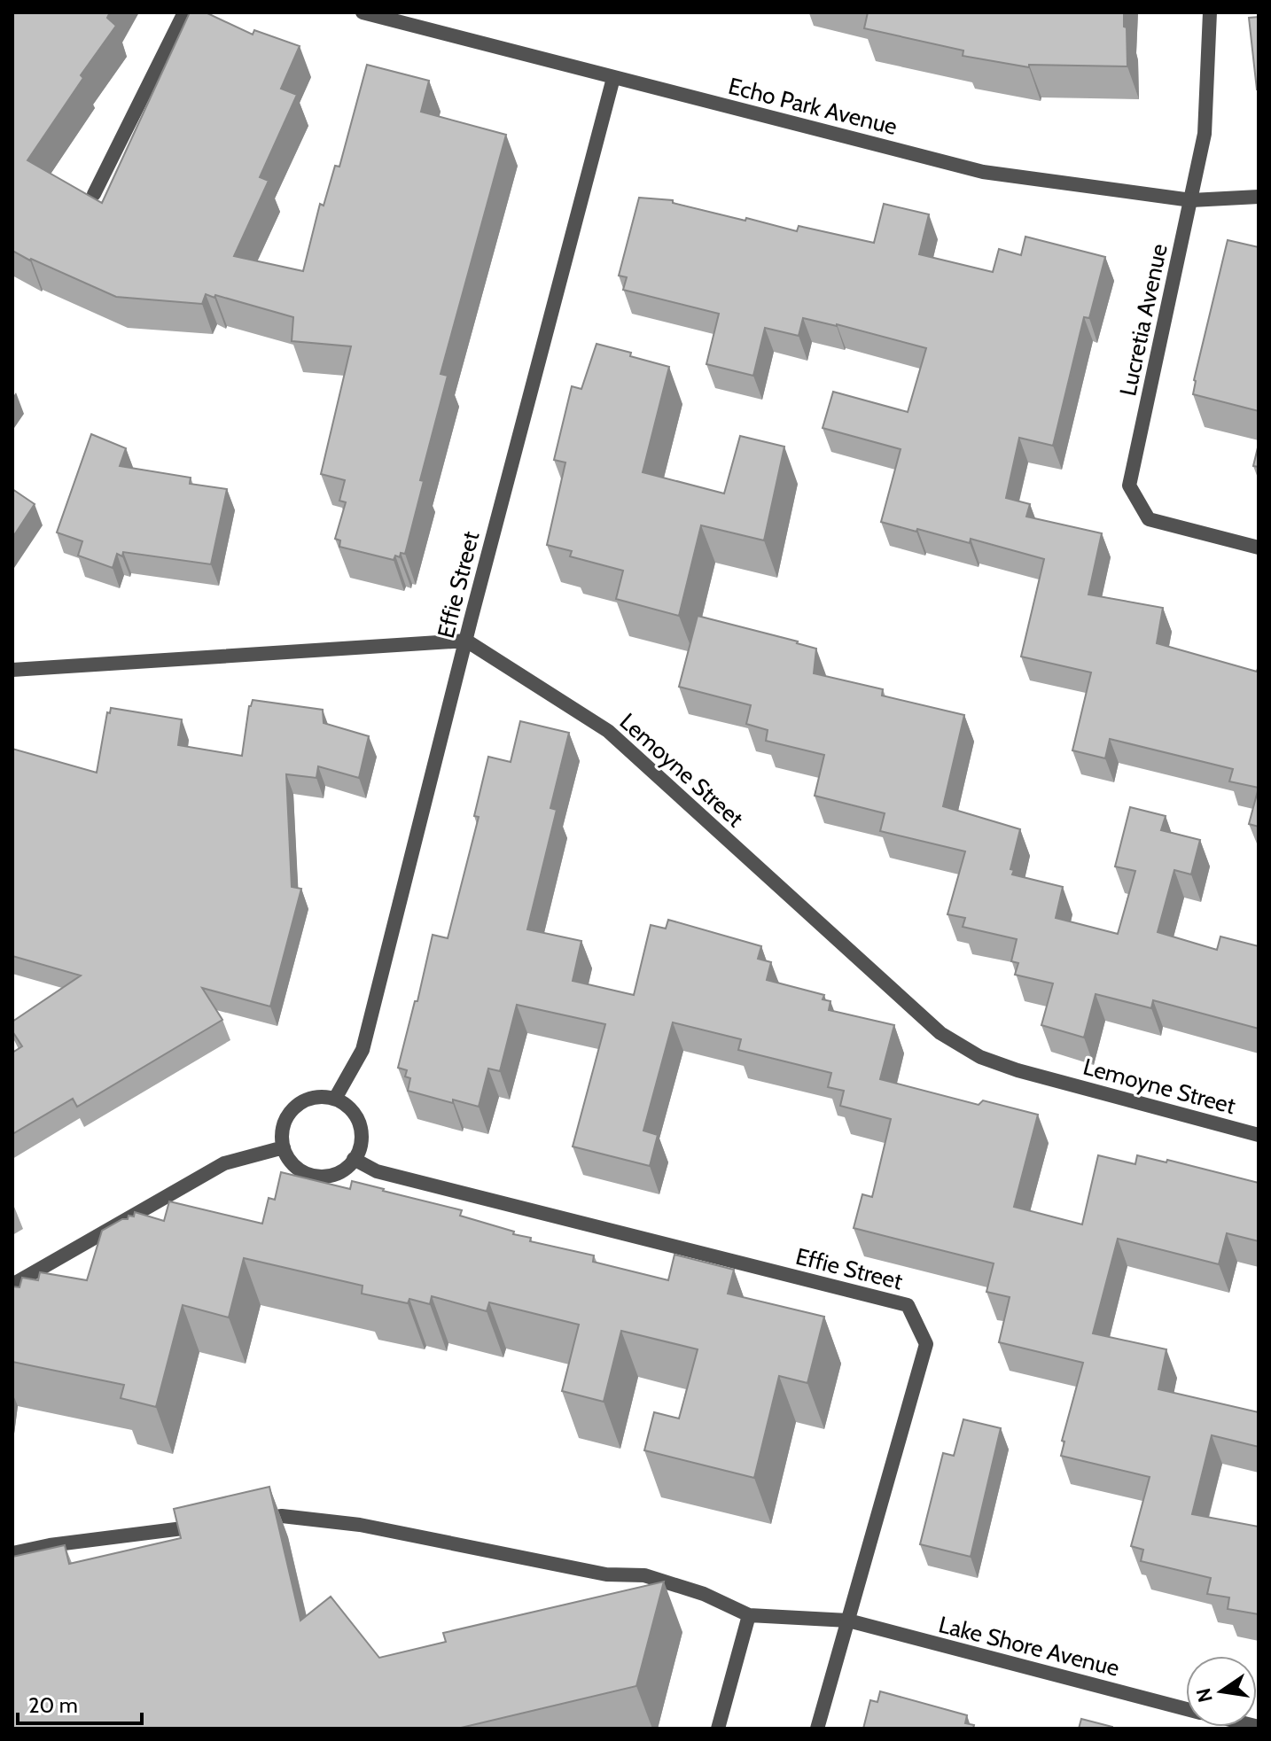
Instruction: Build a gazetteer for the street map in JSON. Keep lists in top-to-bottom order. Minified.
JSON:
{"streets":{"street":["Echo Park Avenue","Lucretia Avenue","Effie Street","Lemoyne Street","Lake Shore Avenue"]},"crossings":[["Echo Park Avenue","Lucretia Avenue"],["Echo Park Avenue","Effie Street"],["Effie Street","Lemoyne Street"],["Effie Street","Lake Shore Avenue"]],"scale_bar":"20 m","north":"left"}
